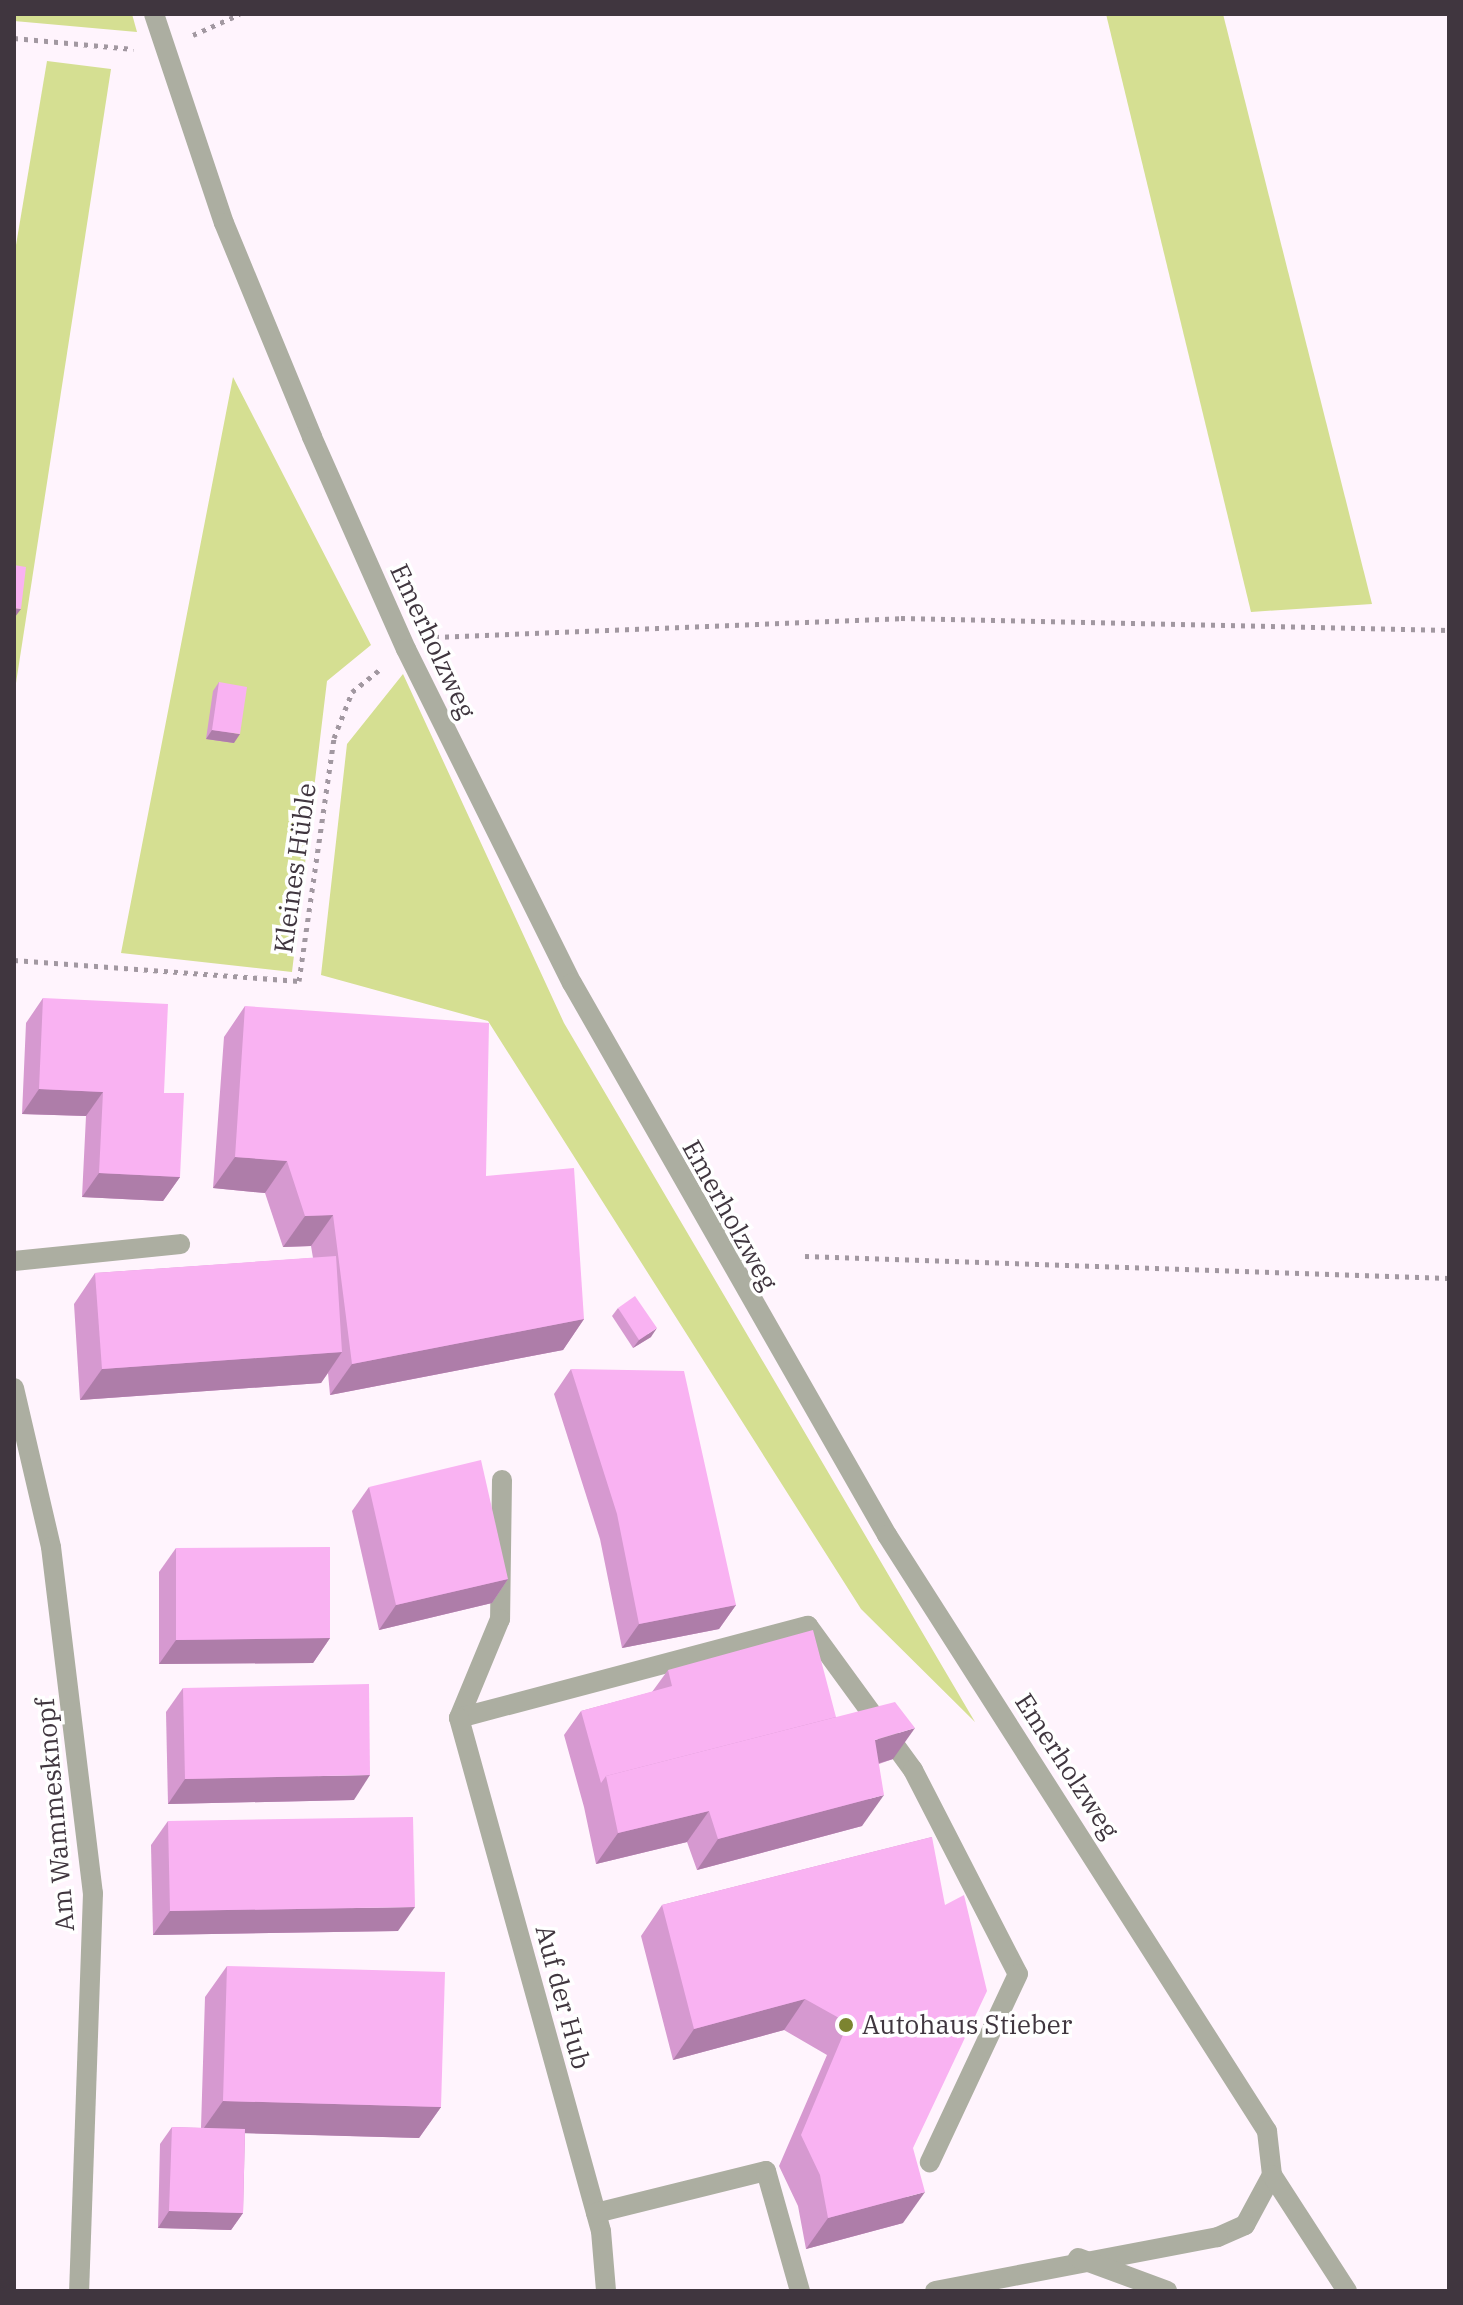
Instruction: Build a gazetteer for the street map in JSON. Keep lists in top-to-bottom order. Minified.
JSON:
{"streets":{"street":["Emerholzweg","Am Wammesknopf","Auf der Hub"],"path":["Kleines Hüble"]},"crossings":[["Emerholzweg","Kleines Hüble"]],"places":["Autohaus Stieber"]}
